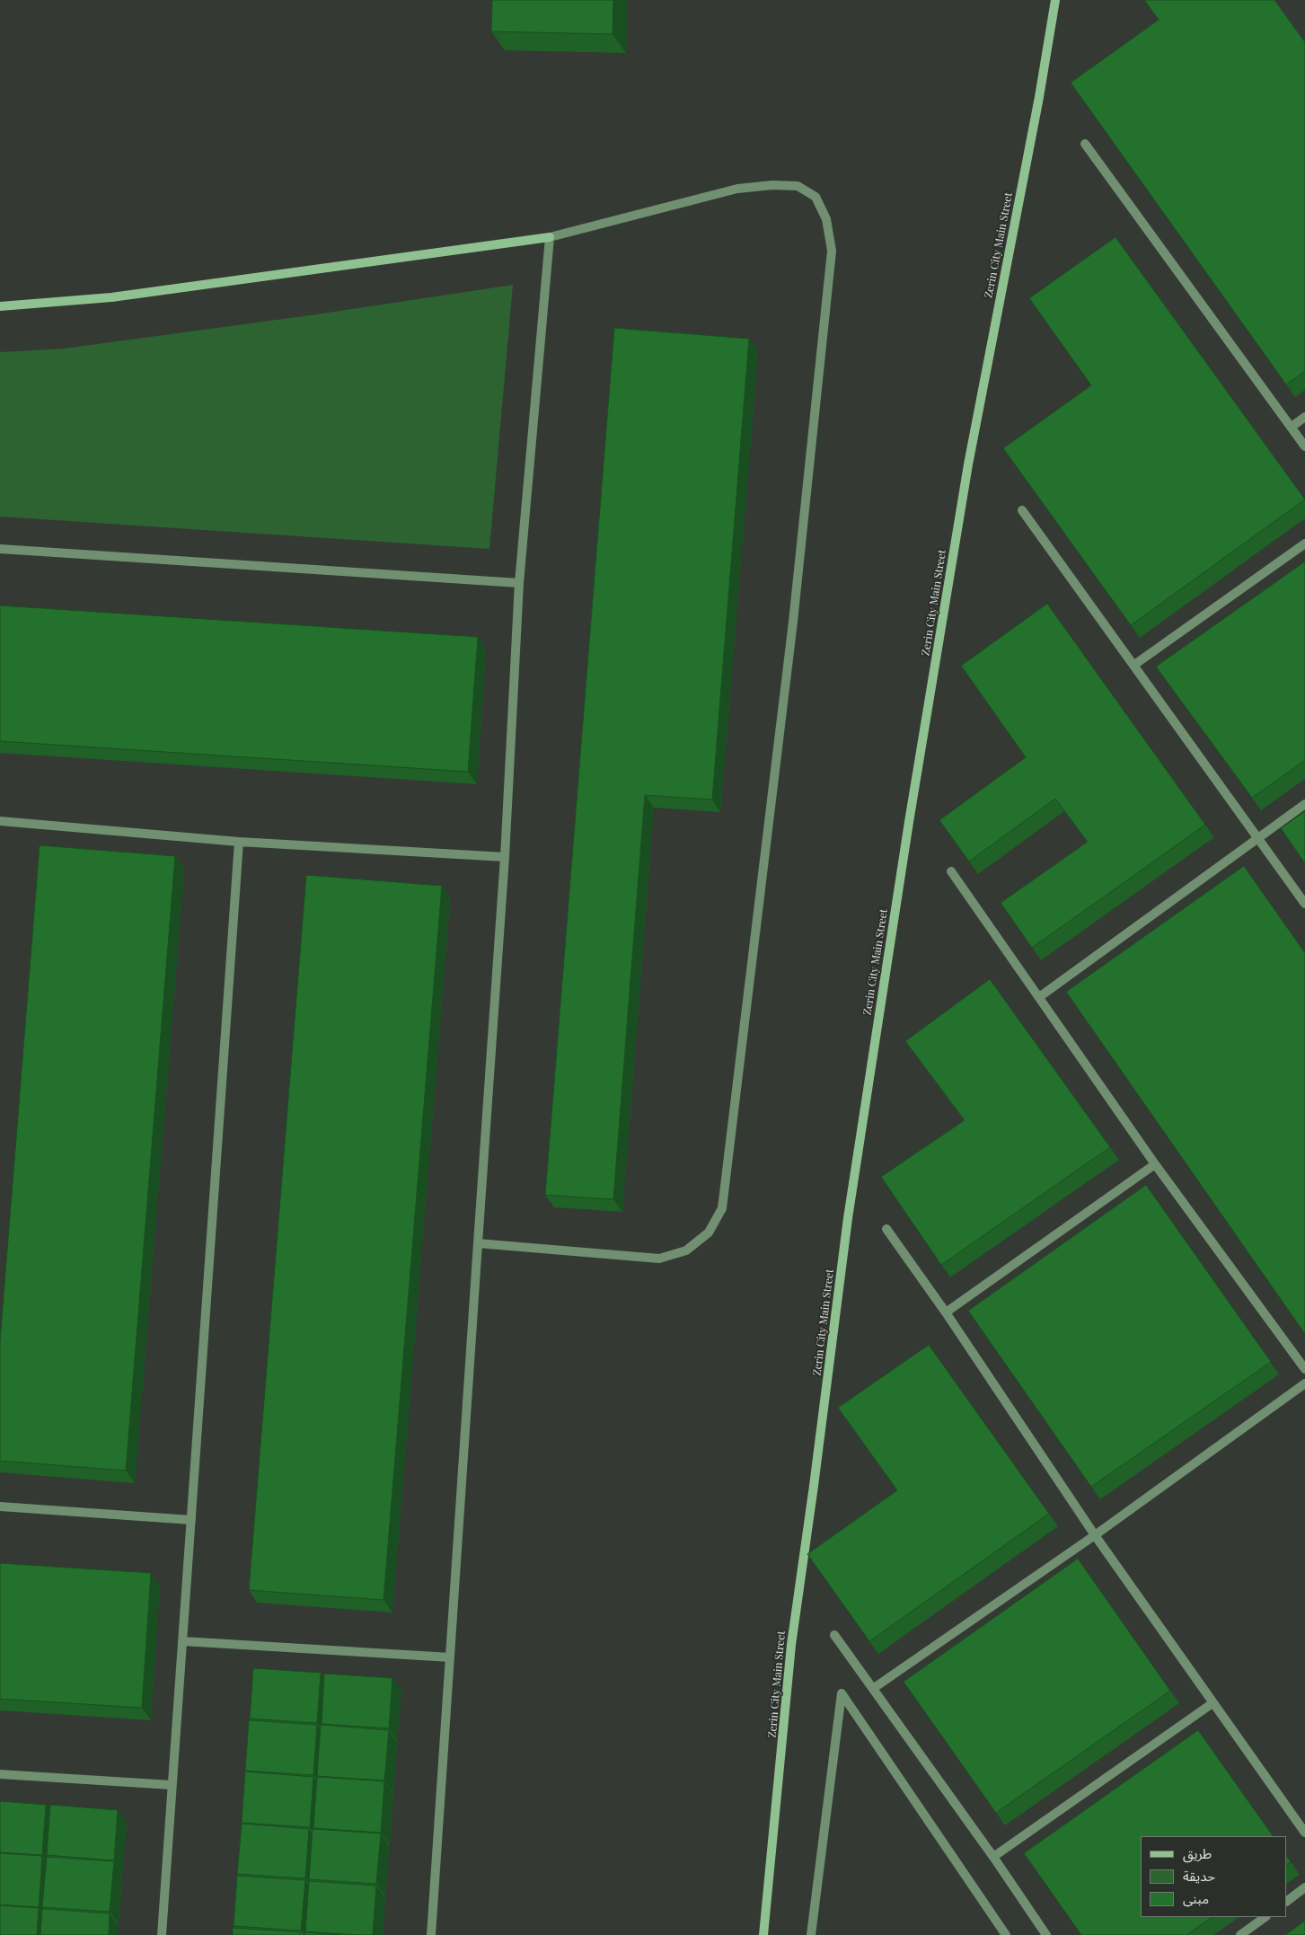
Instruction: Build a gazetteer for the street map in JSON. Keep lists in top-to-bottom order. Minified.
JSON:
{"streets":{"street":["Zerin City Main Street"]},"legend":["طريق","حديقة","مبنى"]}
